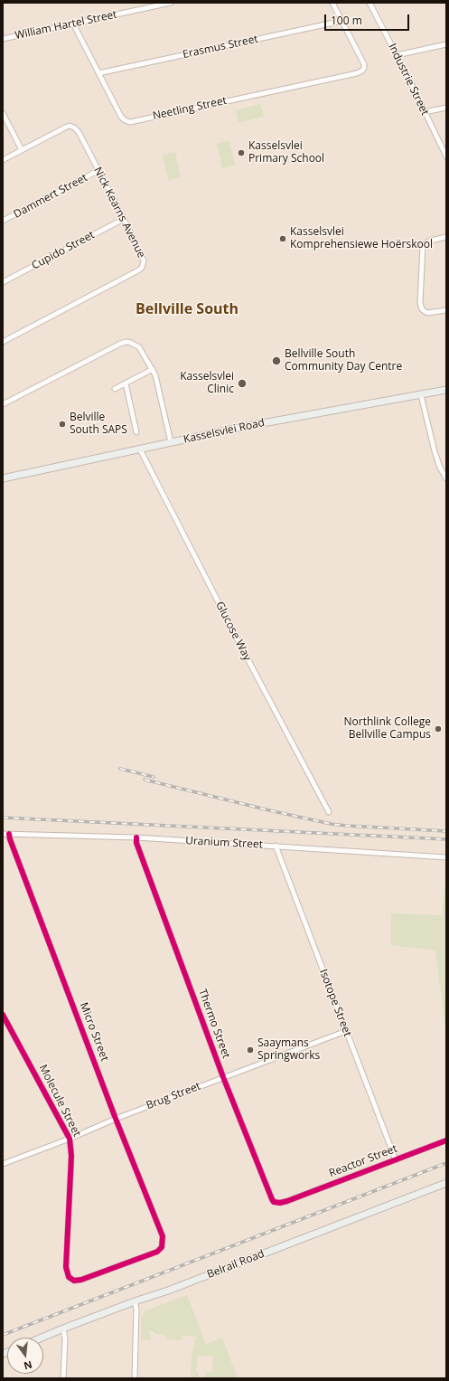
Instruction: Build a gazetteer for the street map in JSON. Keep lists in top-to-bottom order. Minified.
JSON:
{"streets":{"street":["William Hartel Street","Erasmus Street","Industrie Street","Neetling Street","Dammert Street","Nick Kearns Avenue","Cupido Street","Kasselsvlei Road","Glucose Way","Uranium Street","Isotope Street","Thermo Street","Micro Street","Brug Street","Molecule Street","Reactor Street","Belrail Road"]},"crossings":[["William Hartel Street","Neetling Street"],["Erasmus Street","Neetling Street"],["Dammert Street","Nick Kearns Avenue"],["Nick Kearns Avenue","Cupido Street"],["Kasselsvlei Road","Glucose Way"],["Uranium Street","Isotope Street"],["Uranium Street","Thermo Street"],["Uranium Street","Micro Street"],["Isotope Street","Brug Street"],["Isotope Street","Reactor Street"],["Thermo Street","Brug Street"],["Thermo Street","Reactor Street"],["Micro Street","Brug Street"],["Micro Street","Molecule Street"],["Brug Street","Molecule Street"]],"districts":["Bellville South"],"places":["Kasselsvlei Primary School","Kasselsvlei Komprehensiewe Hoërskool","Bellville South Community Day Centre","Kasselsvlei Clinic","Belville South SAPS","Northlink College Bellville Campus","Saaymans Springworks"],"scale_bar":"100 m","north":"bottom"}
